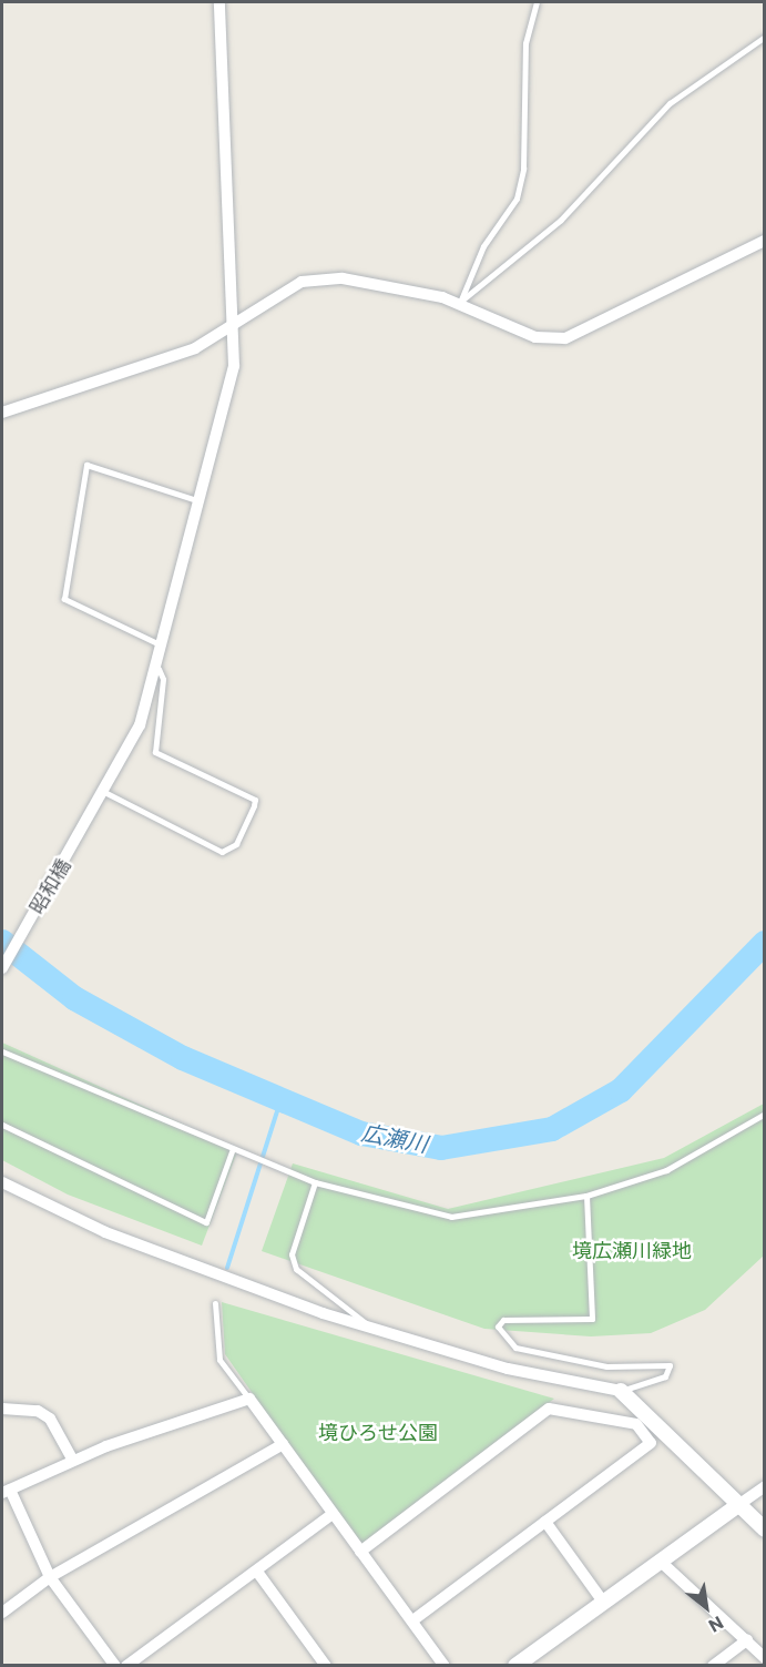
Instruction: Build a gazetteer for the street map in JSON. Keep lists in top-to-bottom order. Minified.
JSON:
{"streets":{"street":["昭和橋"]},"water":["広瀬川"],"parks":["境広瀬川緑地","境ひろせ公園"],"north":"bottom right"}
